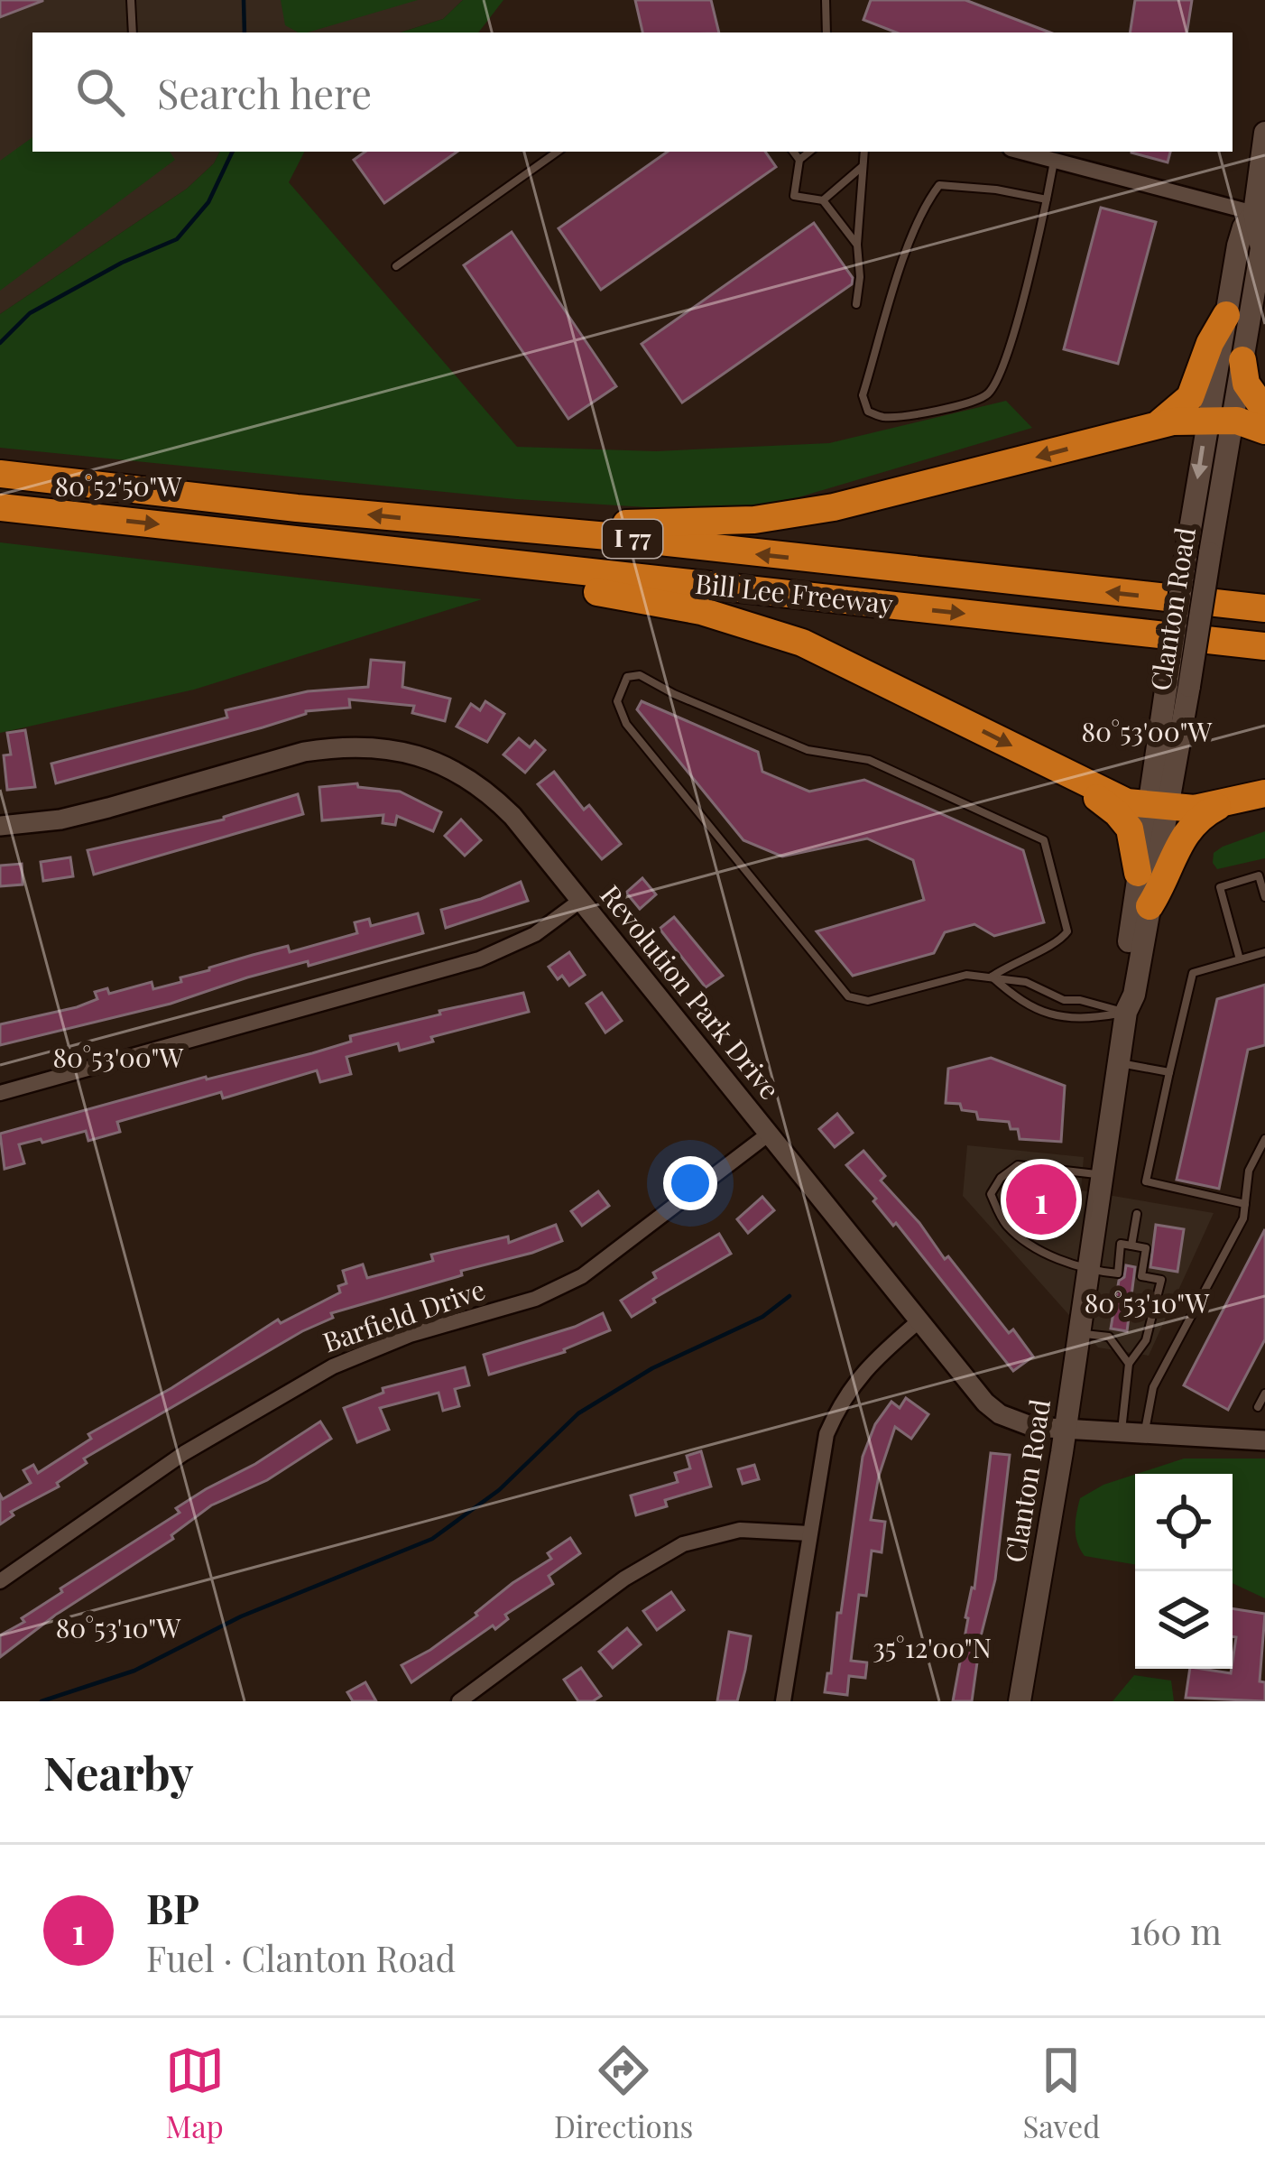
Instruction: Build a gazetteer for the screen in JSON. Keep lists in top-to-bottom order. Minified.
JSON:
{"streets":{"highway":["I 77","Bill Lee Freeway"],"main road":["Clanton Road"],"street":["Revolution Park Drive","Barfield Drive"]},"crossings":[["Clanton Road","Revolution Park Drive"],["Revolution Park Drive","Barfield Drive"]],"page":{"search":"Search here","pins":"1","heading":"Nearby","list":[{"mark":"1","name":"BP","note":"Fuel · Clanton Road","value":"160 m"}],"nav":["Map","Directions","Saved"]},"coordinates":["80°52'50\"W","80°53'00\"W","80°53'10\"W","35°12'00\"N"]}
